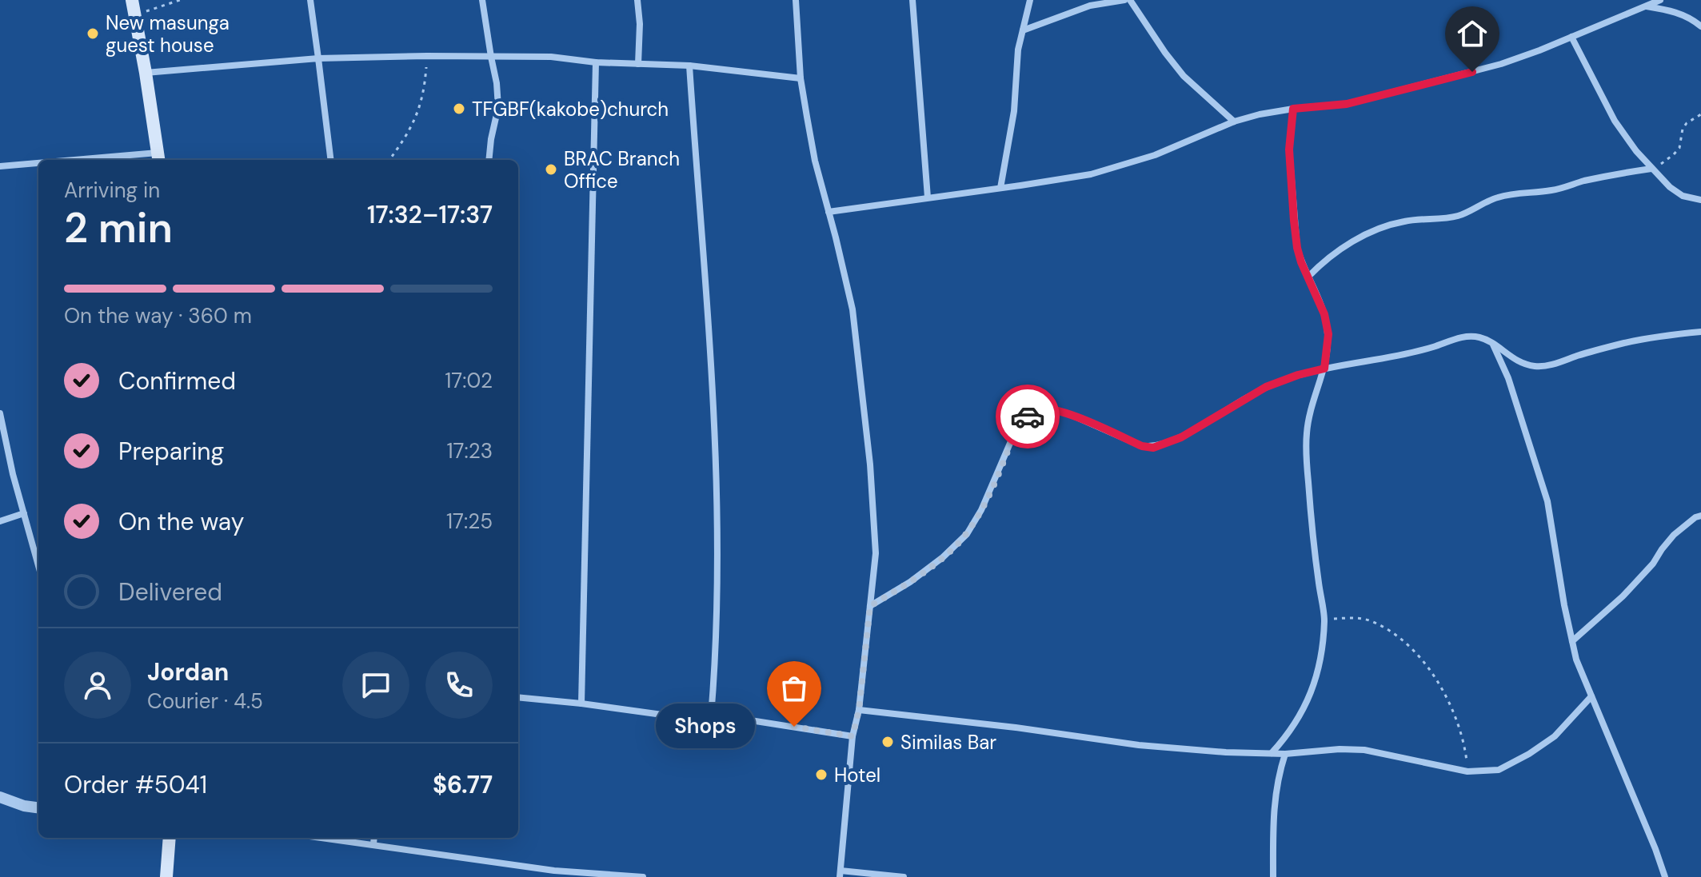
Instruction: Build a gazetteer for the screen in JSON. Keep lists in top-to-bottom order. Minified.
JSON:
{"places":["New masunga guest house","TFGBF(kakobe)church","BRAC Branch Office","Shops","Similas Bar","Hotel"],"page":{"heading":["2 min","Arriving in","17:32–17:37"],"panel":["Jordan","Courier · 4.5","Order #5041","$6.77"],"bar":"On the way · 360 m","list":[["Confirmed","17:02"],["Preparing","17:23"],["On the way","17:25"],"Delivered"],"bubble":"Shops"}}
